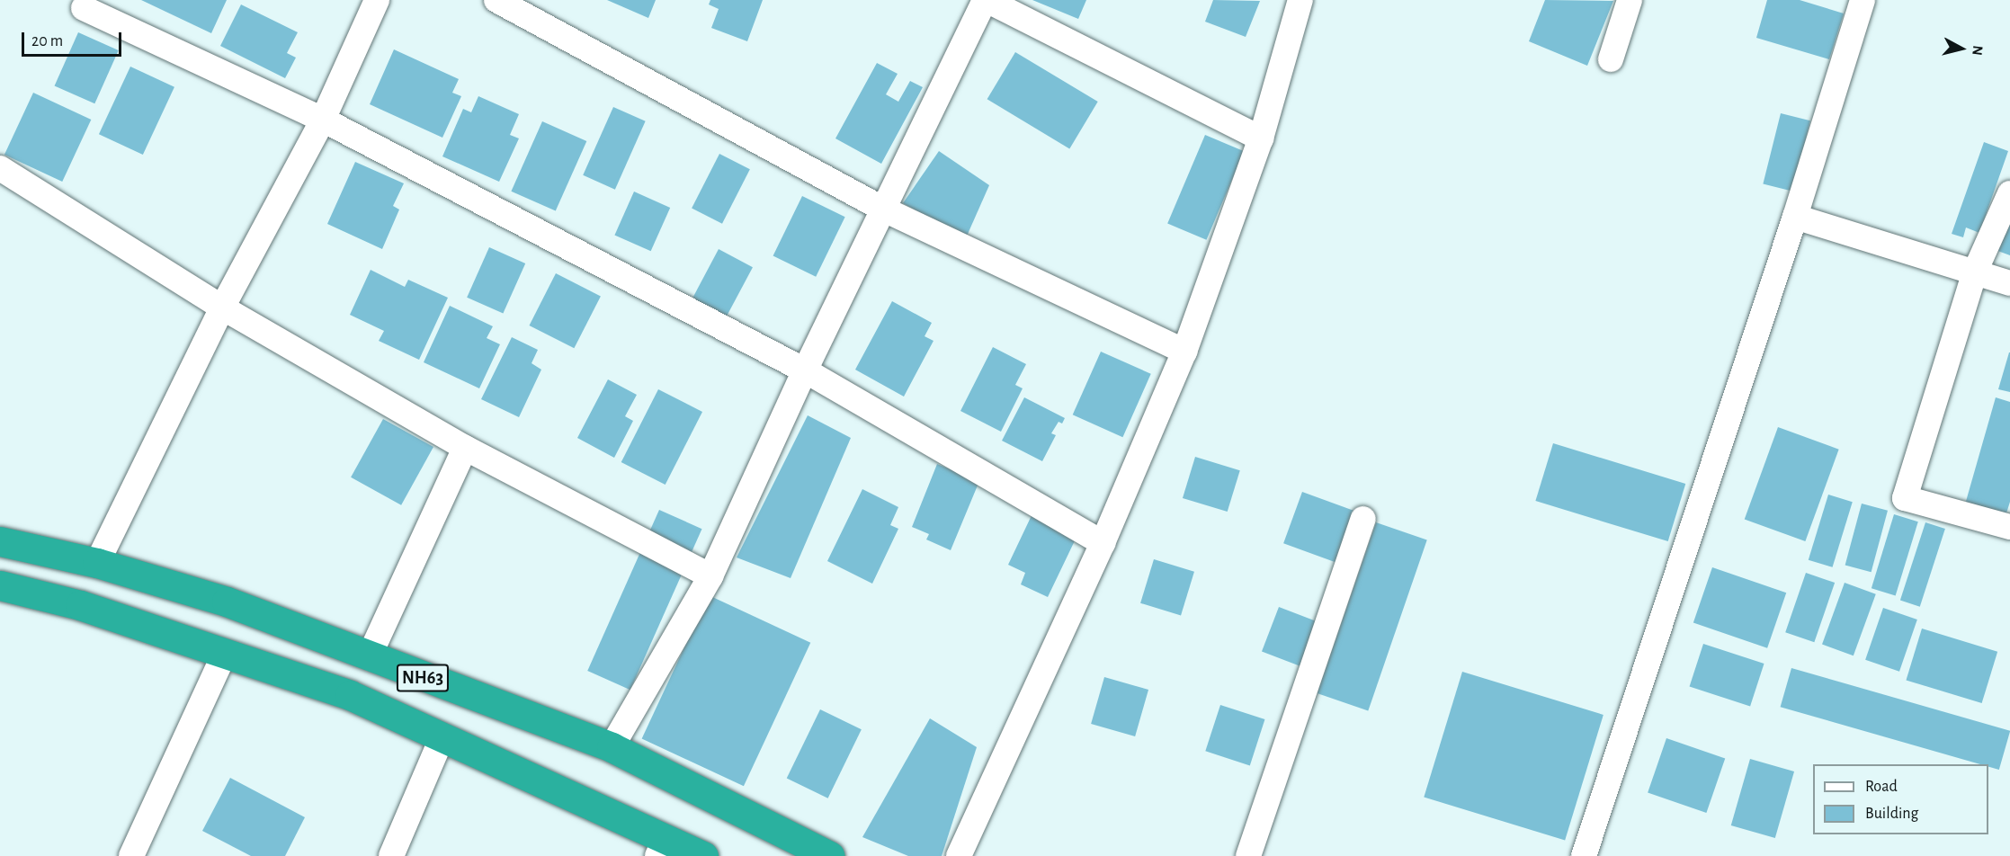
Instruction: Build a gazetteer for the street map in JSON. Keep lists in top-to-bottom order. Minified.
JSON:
{"streets":{"highway":["NH63"]},"legend":["Road","Building"],"scale_bar":"20 m","north":"right"}
